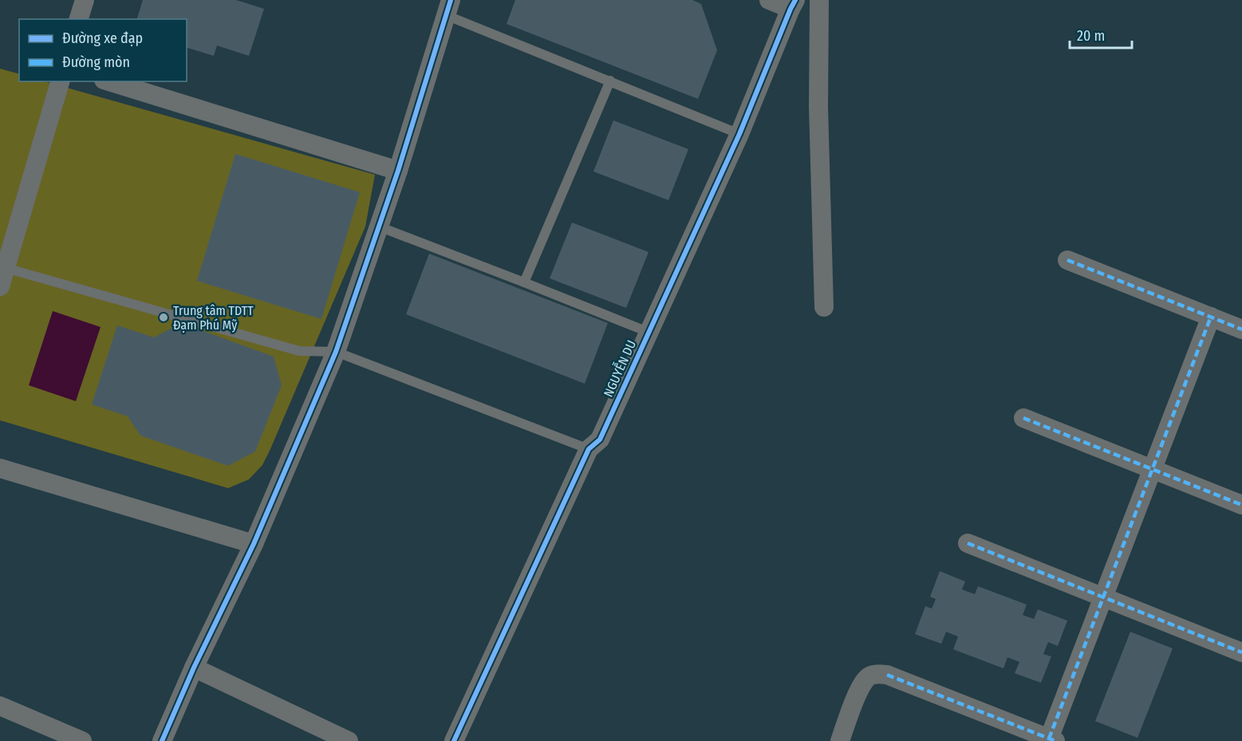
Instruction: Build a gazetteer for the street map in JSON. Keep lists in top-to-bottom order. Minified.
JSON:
{"streets":{"street":["NGUYỄN DU"]},"places":["Trung tâm TDTT Đạm Phú Mỹ"],"legend":["Đường xe đạp","Đường mòn"],"scale_bar":"20 m"}
